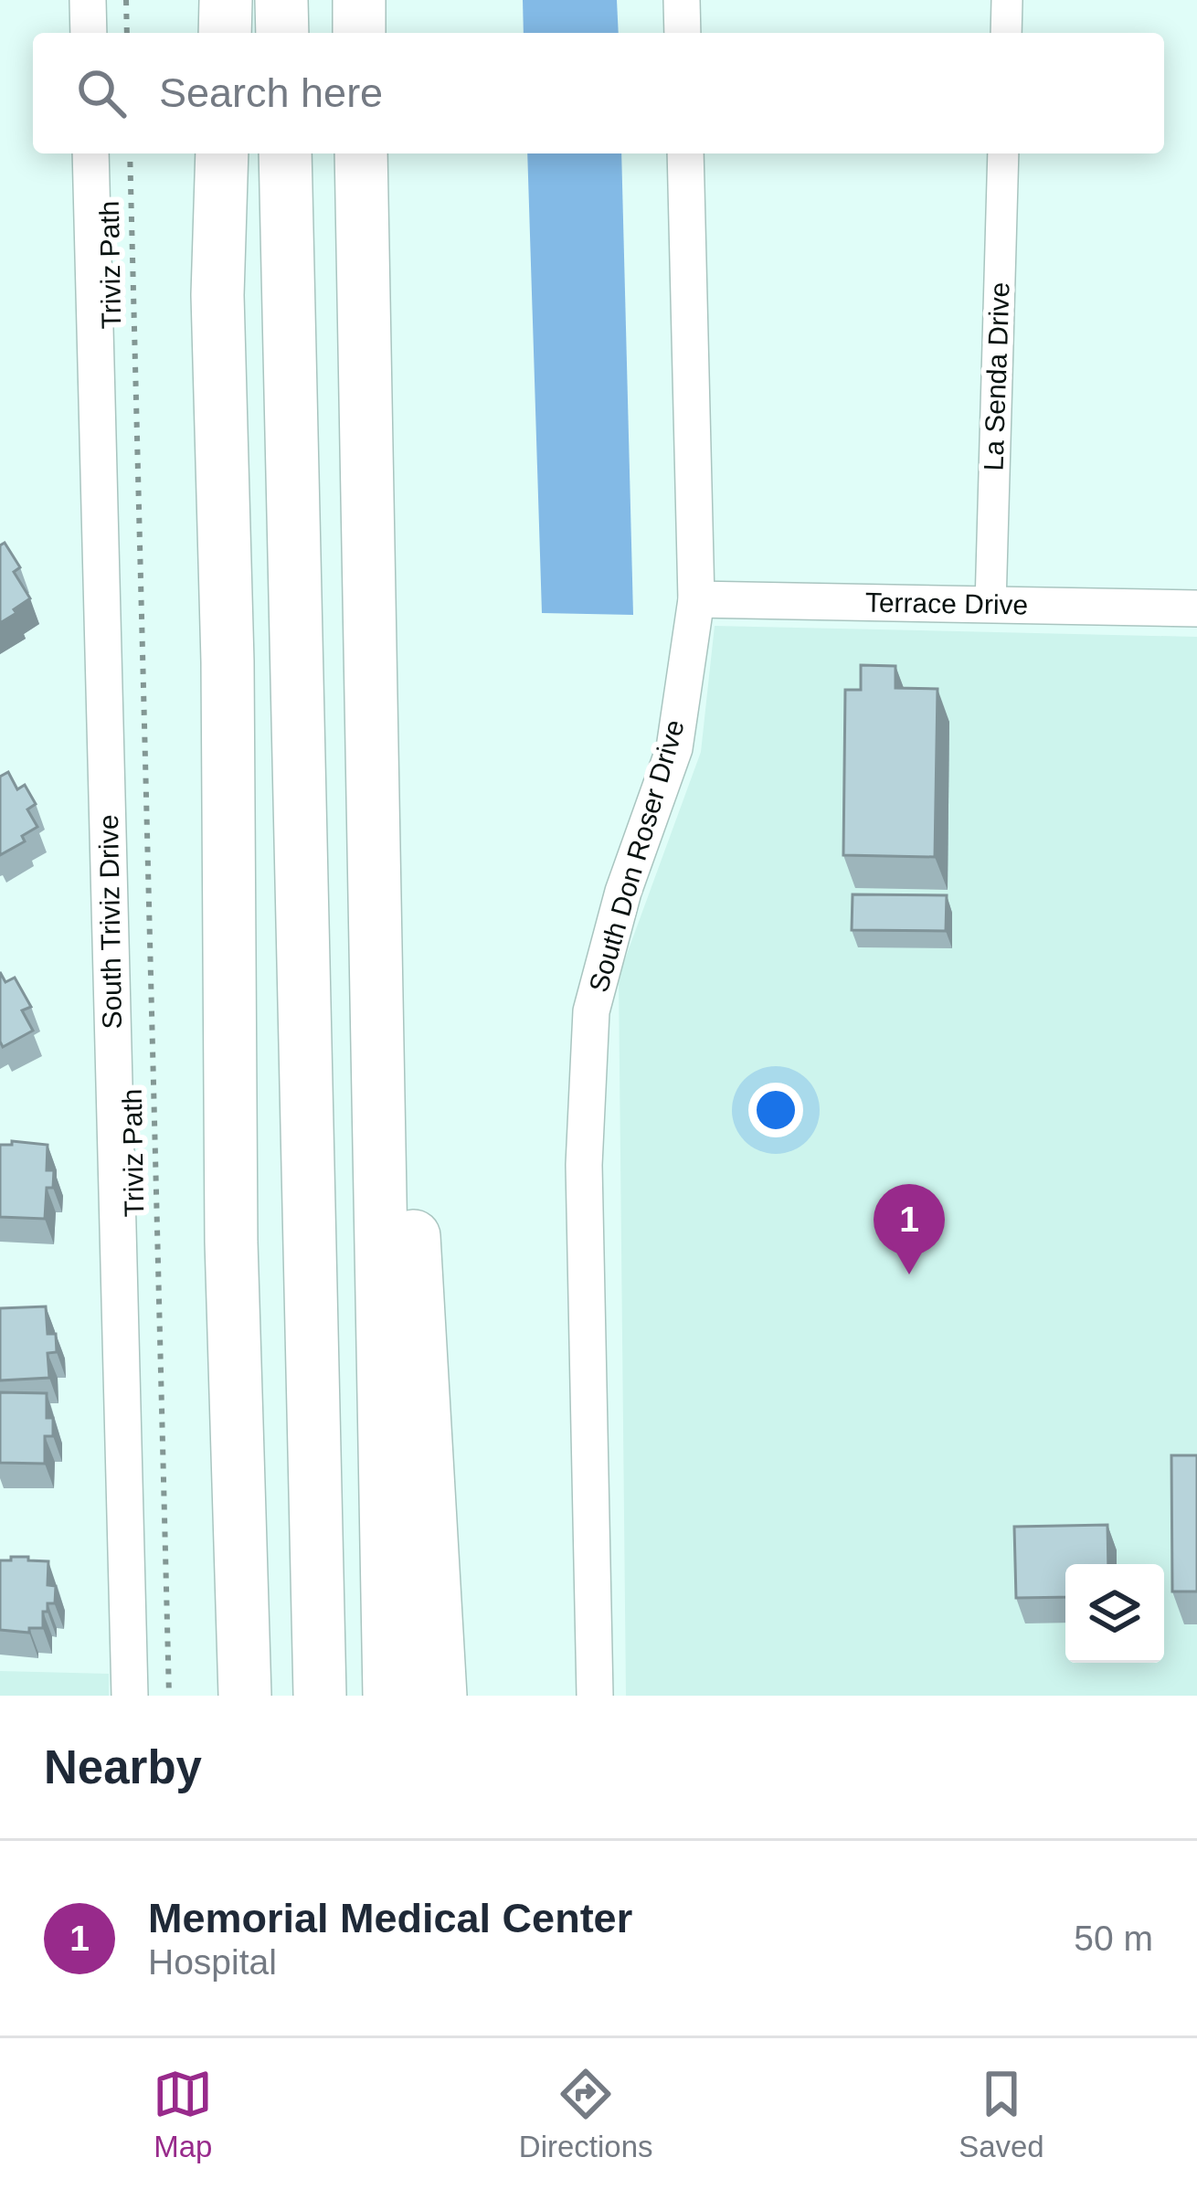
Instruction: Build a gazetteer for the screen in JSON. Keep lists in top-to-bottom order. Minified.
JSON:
{"streets":{"street":["La Senda Drive","Terrace Drive","South Don Roser Drive","South Triviz Drive"],"path":["Triviz Path"]},"crossings":[["La Senda Drive","Terrace Drive"],["Terrace Drive","South Don Roser Drive"]],"page":{"search":"Search here","pins":"1","heading":"Nearby","list":[{"mark":"1","name":"Memorial Medical Center","note":"Hospital","value":"50 m"}],"nav":["Map","Directions","Saved"]}}
